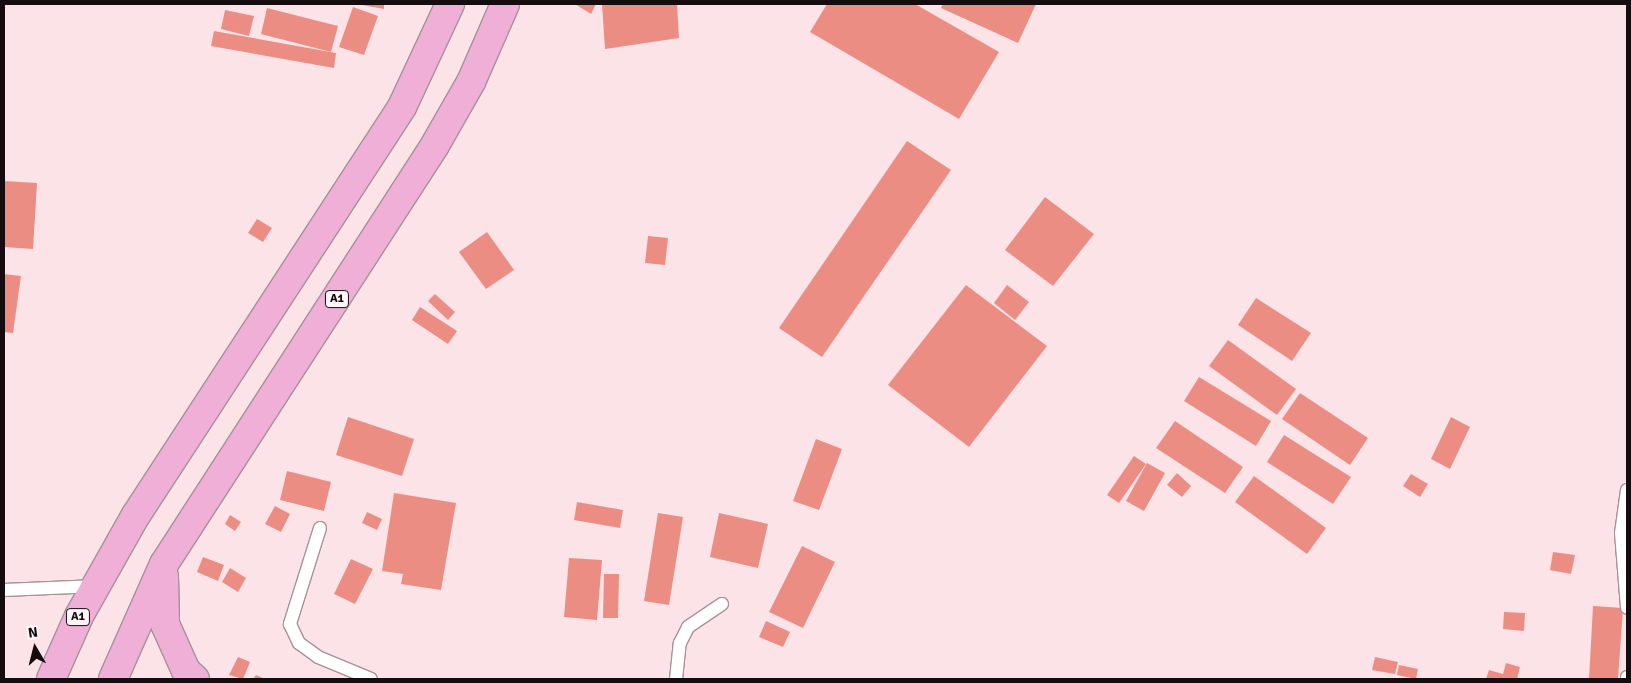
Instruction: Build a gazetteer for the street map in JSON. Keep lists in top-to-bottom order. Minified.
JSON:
{"streets":{"highway":["A1"]},"north":"top"}
